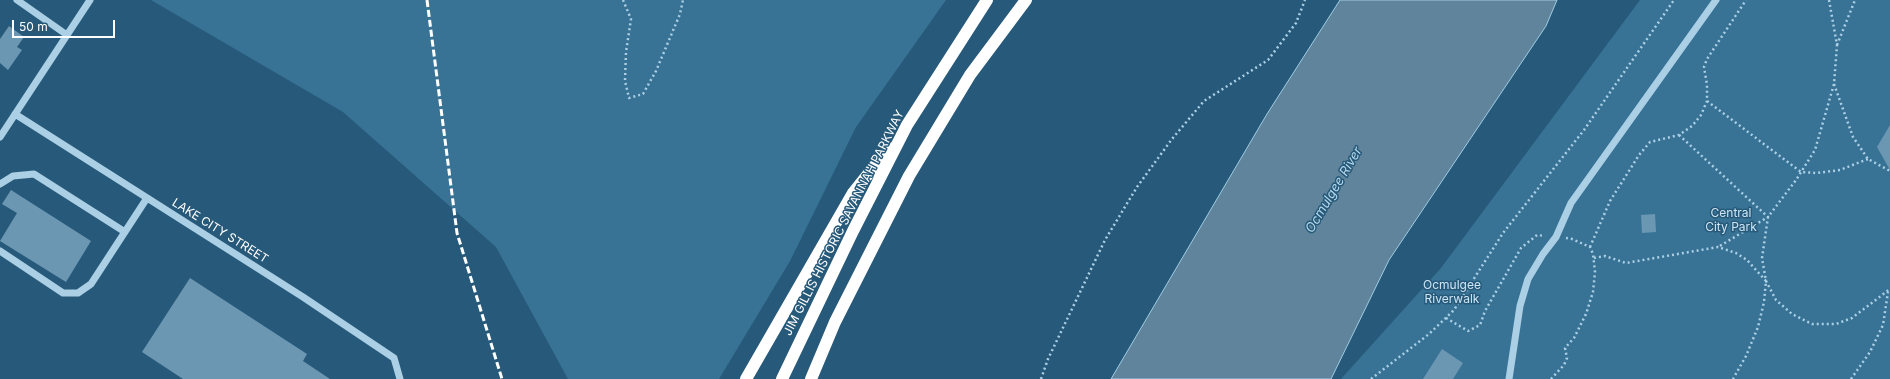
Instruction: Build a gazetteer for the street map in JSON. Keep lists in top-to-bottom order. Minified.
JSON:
{"streets":{"highway":["JIM GILLIS HISTORIC SAVANNAH PARKWAY"],"street":["LAKE CITY STREET"]},"water":["Ocmulgee River"],"parks":["Central City Park","Ocmulgee Riverwalk"],"scale_bar":"50 m"}
